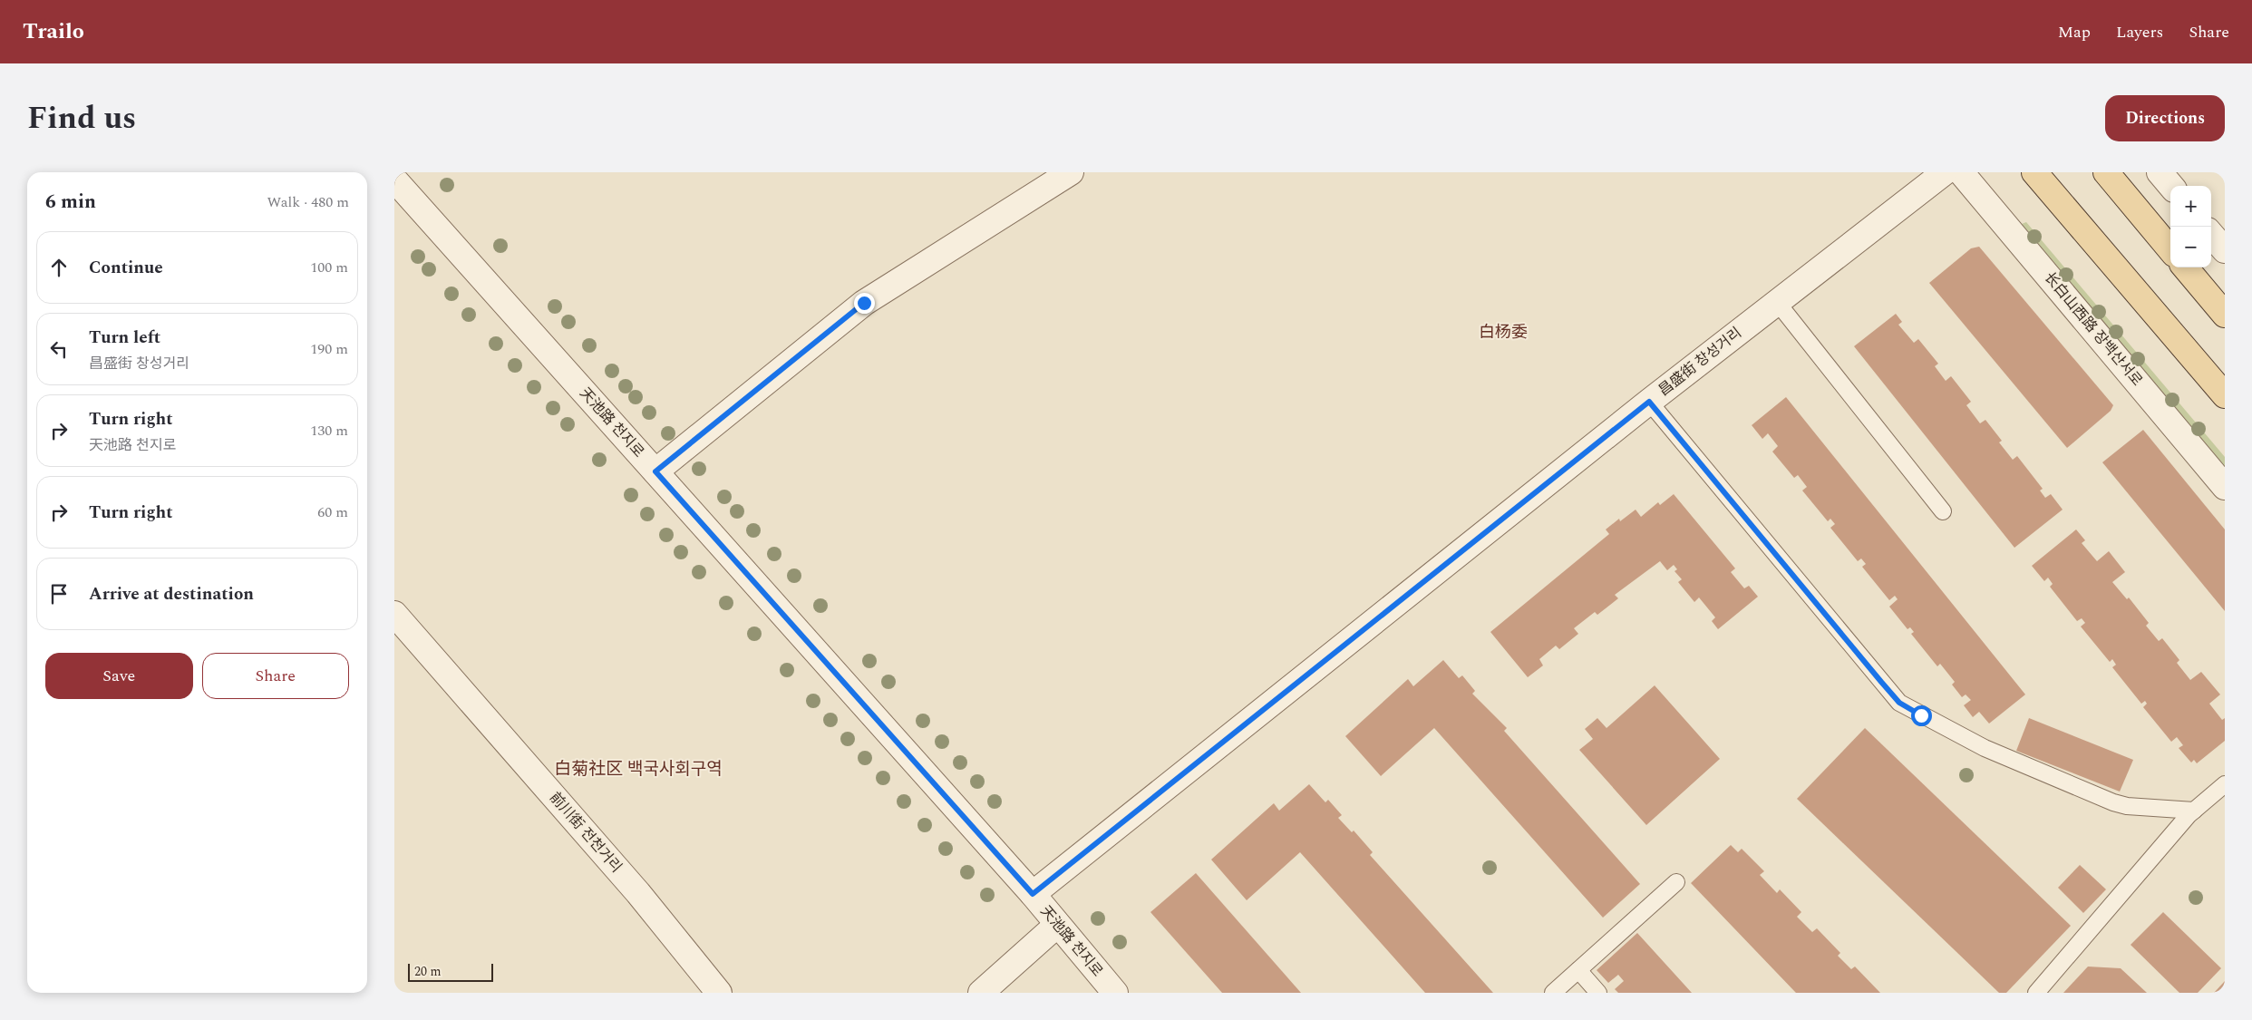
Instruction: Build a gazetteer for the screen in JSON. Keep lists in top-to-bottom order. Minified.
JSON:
{"streets":{"street":["长白山西路 장백산서로","昌盛街 창성거리","天池路 천지로","前川街 전천거리"]},"crossings":[["昌盛街 창성거리","天池路 천지로"]],"districts":["白杨委","白菊社区 백국사회구역"],"scale_bar":"20 m","page":{"header":"Trailo","nav":["Map","Layers","Share"],"title":"Find us","buttons":["Directions",["Save","Share"]],"heading":["6 min","Walk · 480 m"],"map_buttons":["+","−"],"list":[["Continue","100 m"],["Turn left","昌盛街 창성거리","190 m"],["Turn right","天池路 천지로","130 m"],["Turn right","60 m"],"Arrive at destination"],"scale":"20 m"}}
